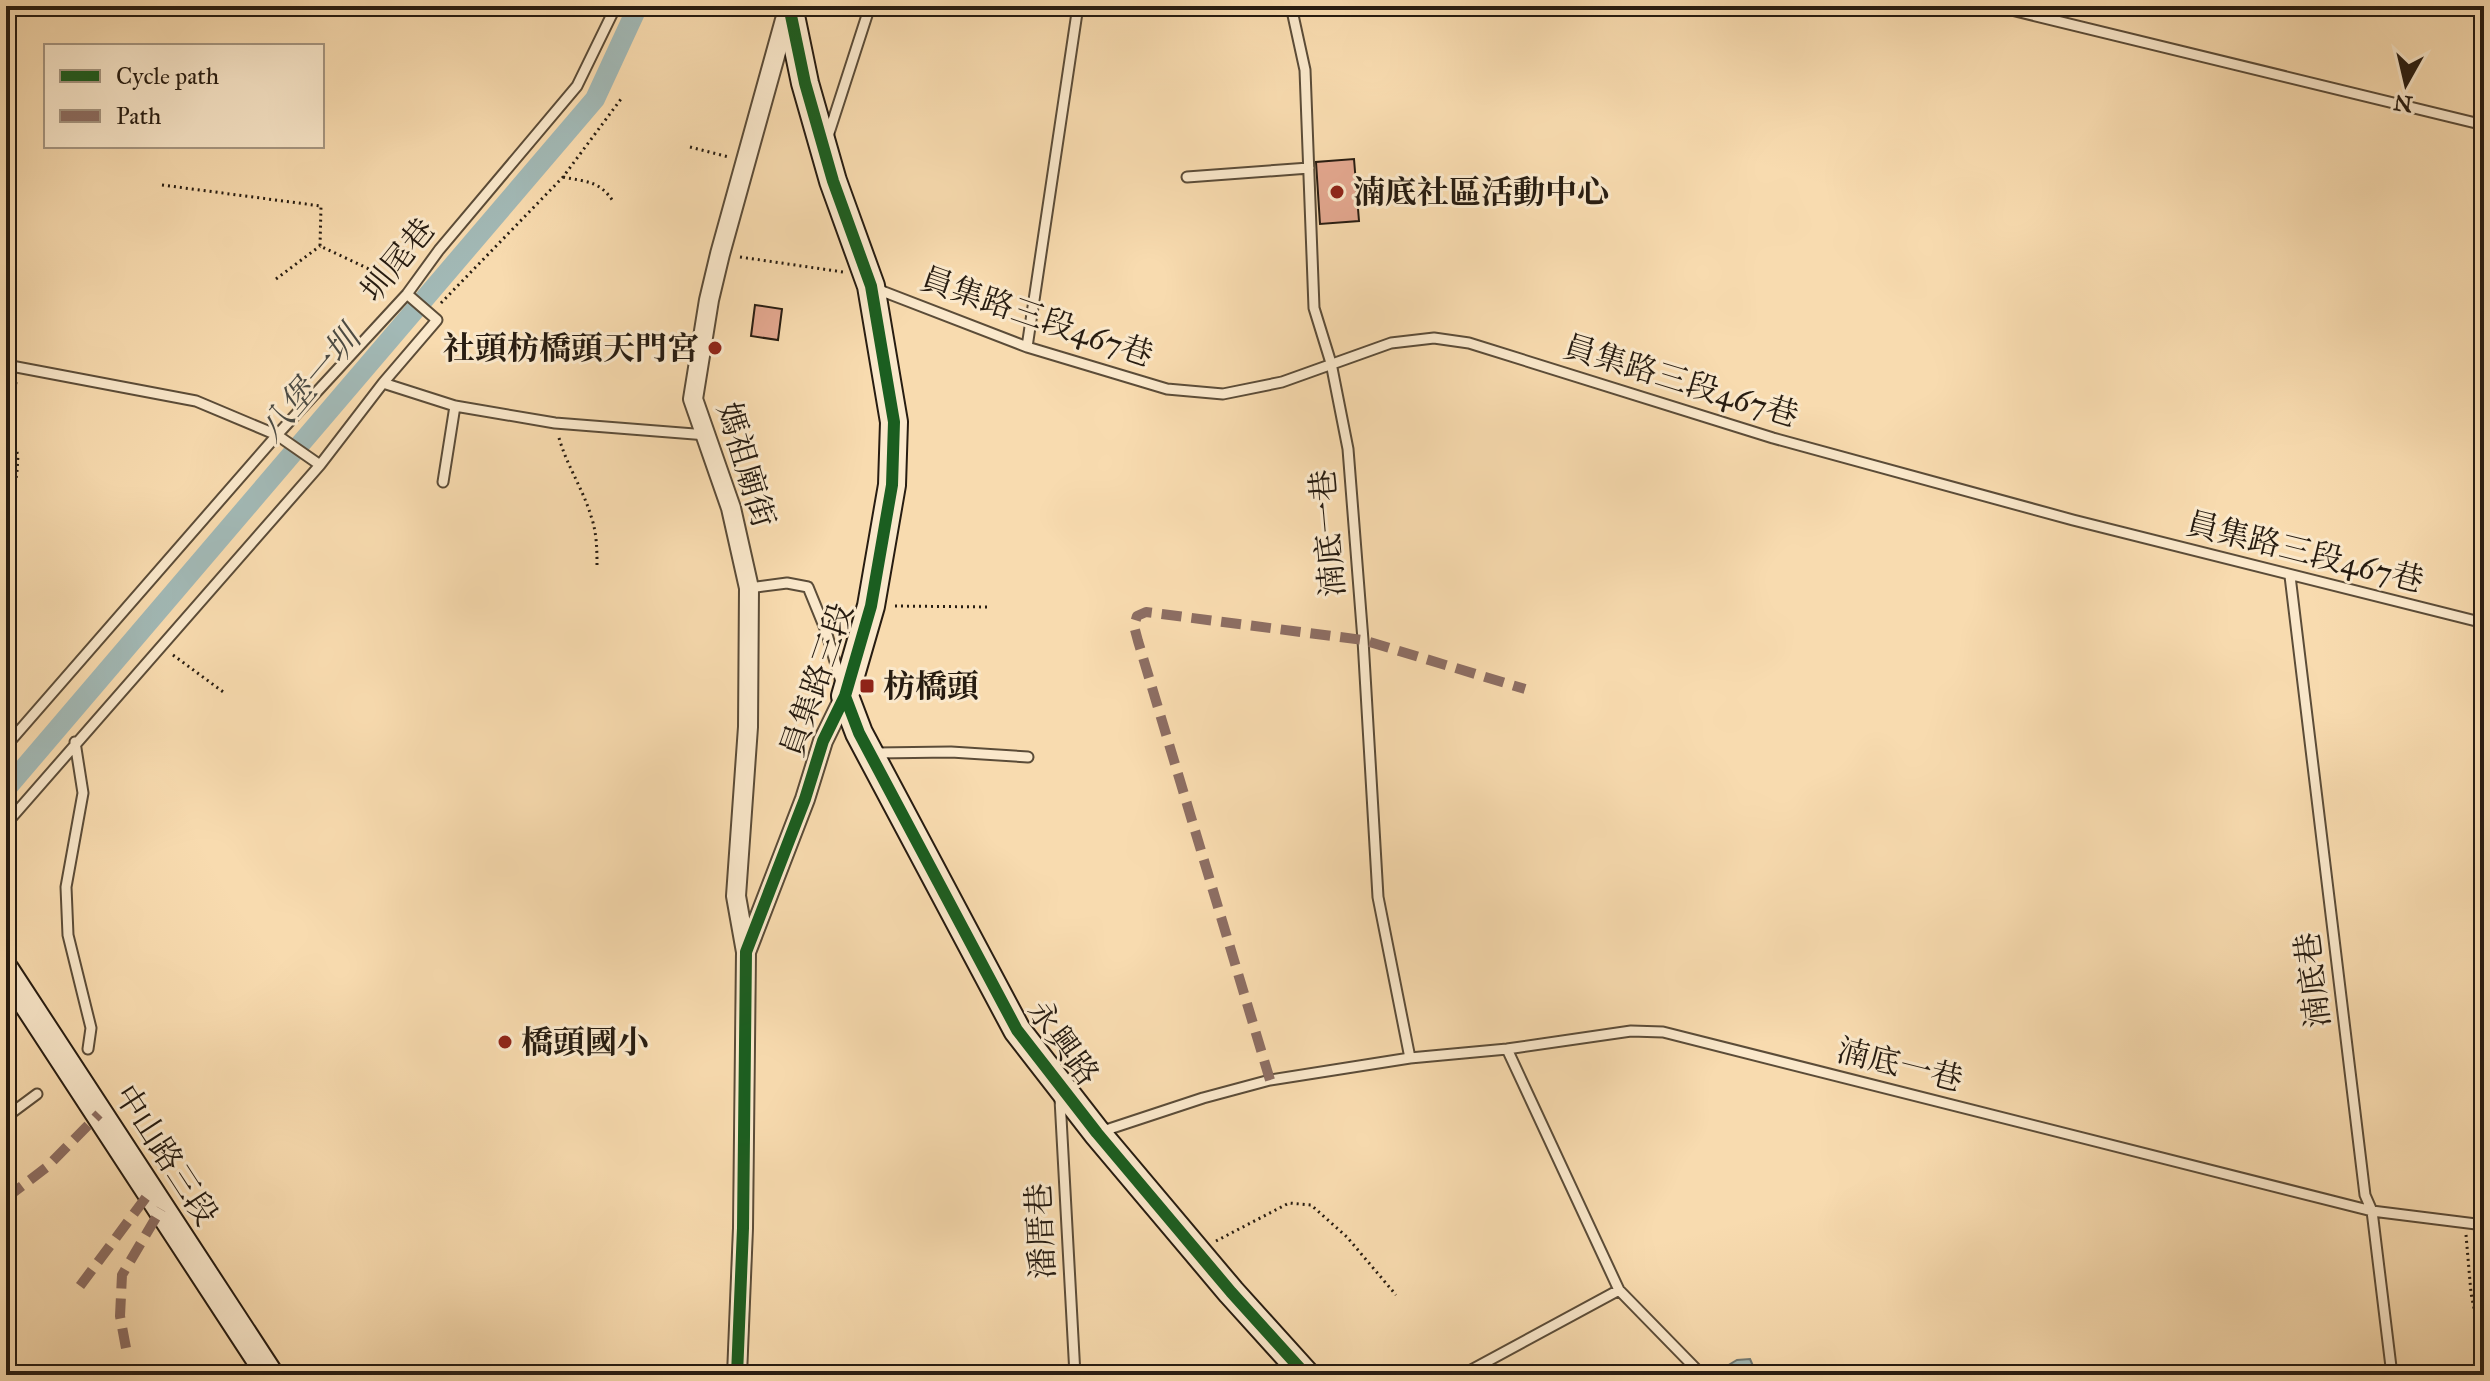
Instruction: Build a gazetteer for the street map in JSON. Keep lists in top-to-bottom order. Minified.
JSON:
{"streets":{"street":["媽祖廟街","員集路三段","永興路","中山路三段"],"lane":["圳尾巷","員集路三段467巷","湳底一巷","湳底巷","潘厝巷"]},"crossings":[["員集路三段467巷","湳底一巷"],["員集路三段467巷","員集路三段"],["員集路三段467巷","湳底巷"],["媽祖廟街","員集路三段"],["湳底一巷","湳底巷"],["湳底一巷","永興路"],["員集路三段","永興路"],["永興路","潘厝巷"]],"water":["八堡一圳"],"places":{"other":["湳底社區活動中心","社頭枋橋頭天門宮","橋頭國小"],"transit":["枋橋頭"]},"legend":["Cycle path","Path"],"north":"bottom"}
